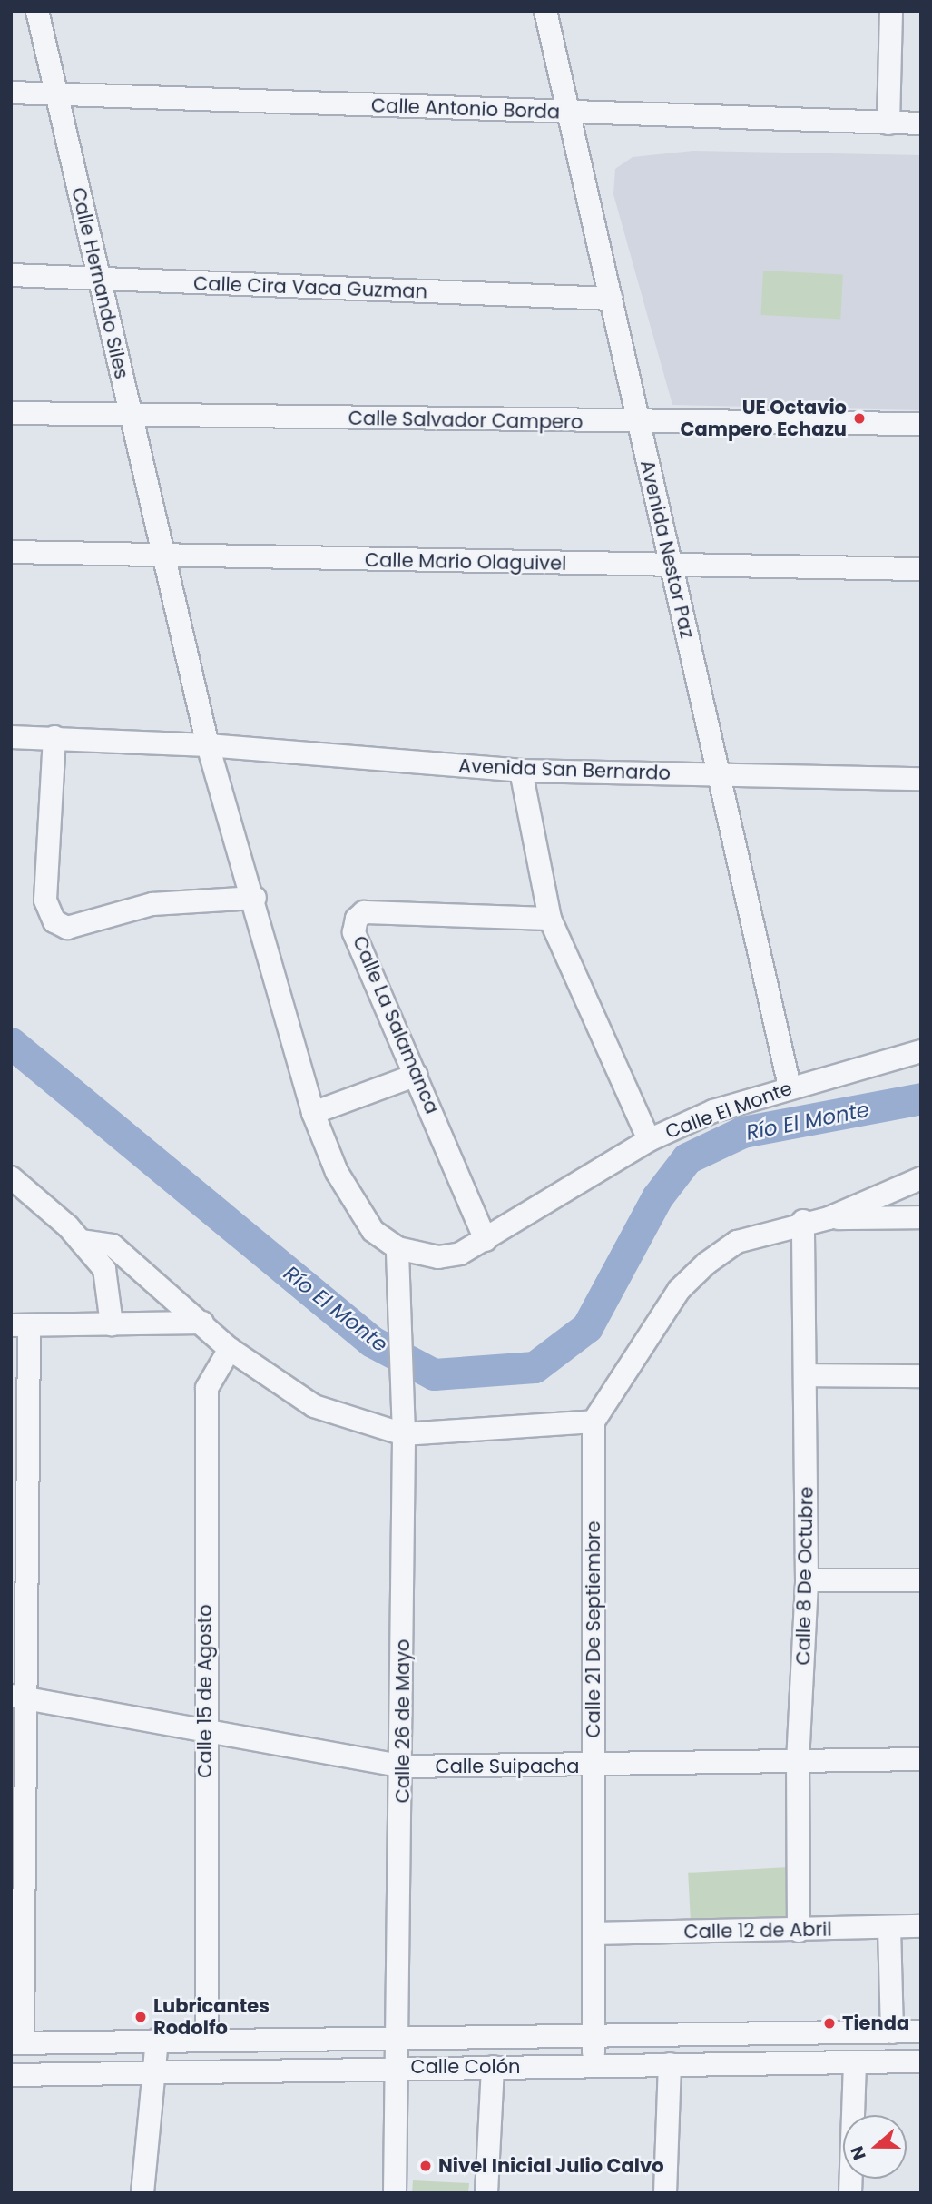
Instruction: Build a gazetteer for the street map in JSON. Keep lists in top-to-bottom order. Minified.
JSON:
{"streets":{"street":["Calle Antonio Borda","Calle Hernando Siles","Calle Cira Vaca Guzman","Calle Salvador Campero","Avenida Nestor Paz","Calle Mario Olaguivel","Avenida San Bernardo","Calle La Salamanca","Calle El Monte","Calle 8 De Octubre","Calle 21 De Septiembre","Calle 15 de Agosto","Calle 26 de Mayo","Calle Suipacha","Calle 12 de Abril","Calle Colón"]},"crossings":[["Calle Antonio Borda","Calle Hernando Siles"],["Calle Antonio Borda","Avenida Nestor Paz"],["Calle Hernando Siles","Calle Cira Vaca Guzman"],["Calle Hernando Siles","Calle Salvador Campero"],["Calle Hernando Siles","Calle Mario Olaguivel"],["Calle Cira Vaca Guzman","Avenida Nestor Paz"],["Calle Salvador Campero","Avenida Nestor Paz"],["Avenida Nestor Paz","Calle Mario Olaguivel"],["Avenida Nestor Paz","Avenida San Bernardo"],["Avenida Nestor Paz","Calle El Monte"],["Calle La Salamanca","Calle El Monte"],["Calle 8 De Octubre","Calle Suipacha"],["Calle 8 De Octubre","Calle 12 de Abril"],["Calle 21 De Septiembre","Calle Suipacha"],["Calle 21 De Septiembre","Calle 12 de Abril"],["Calle 21 De Septiembre","Calle Colón"],["Calle 15 de Agosto","Calle Suipacha"],["Calle 15 de Agosto","Calle Colón"],["Calle 26 de Mayo","Calle Suipacha"],["Calle 26 de Mayo","Calle Colón"]],"water":["Río El Monte"],"places":["UE Octavio Campero Echazu","Lubricantes Rodolfo","Tienda","Nivel Inicial Julio Calvo"],"north":"left"}
